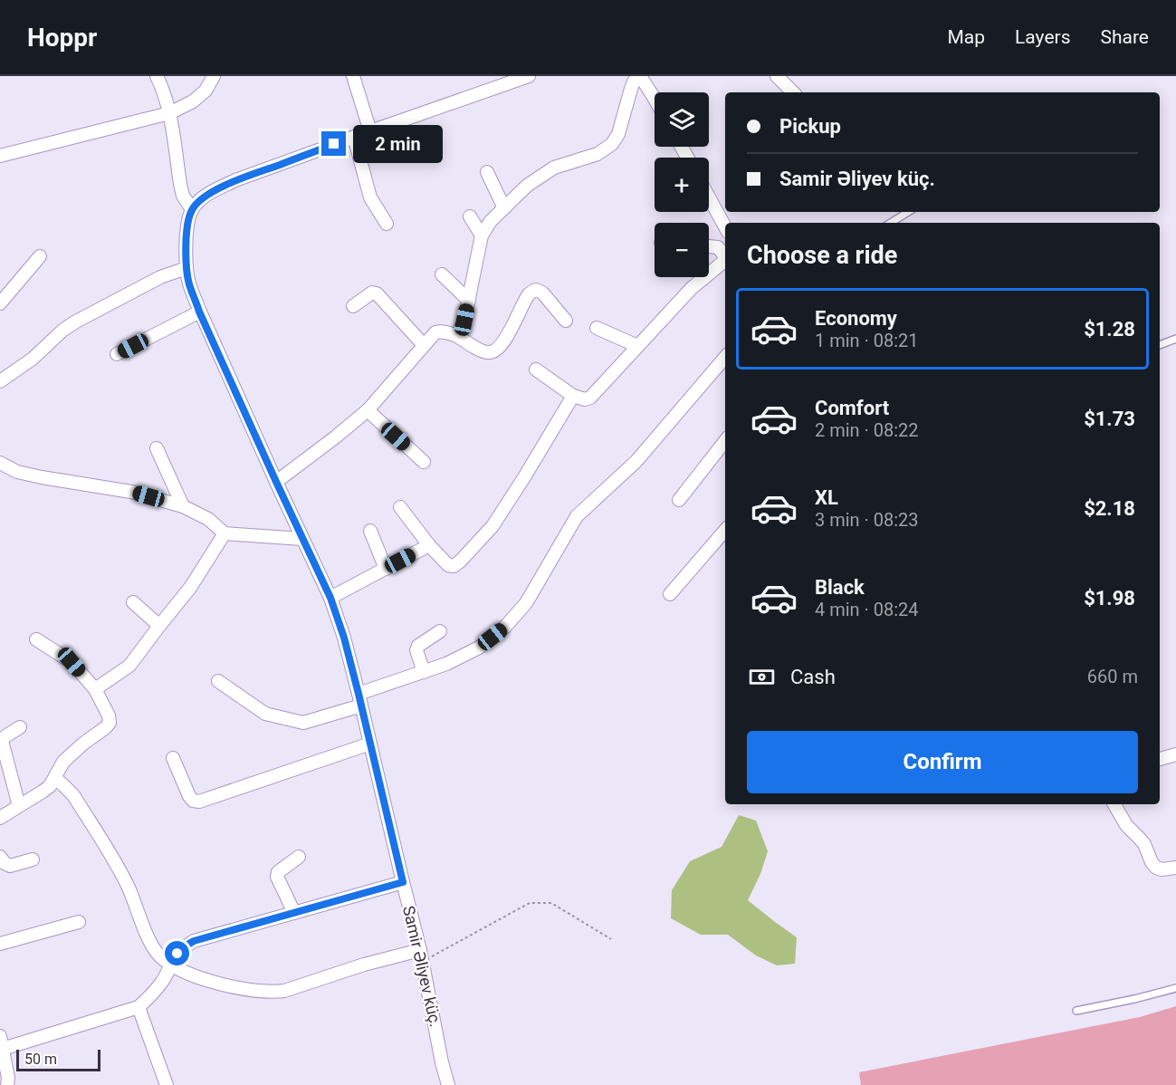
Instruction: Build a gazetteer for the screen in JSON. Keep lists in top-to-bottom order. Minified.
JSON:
{"streets":{"street":["Samir Əliyev küç."]},"scale_bar":"50 m","page":{"header":"Hoppr","nav":["Map","Layers","Share"],"map_buttons":["+","−"],"banner":["Pickup","Samir Əliyev küç."],"bubble":"2 min","heading":"Choose a ride","list":[{"name":"Economy","note":"1 min · 08:21","value":"$1.28"},{"name":"Comfort","note":"2 min · 08:22","value":"$1.73"},{"name":"XL","note":"3 min · 08:23","value":"$2.18"},{"name":"Black","note":"4 min · 08:24","value":"$1.98"}],"pay":["Cash","660 m"],"buttons":"Confirm","scale":"50 m"}}
